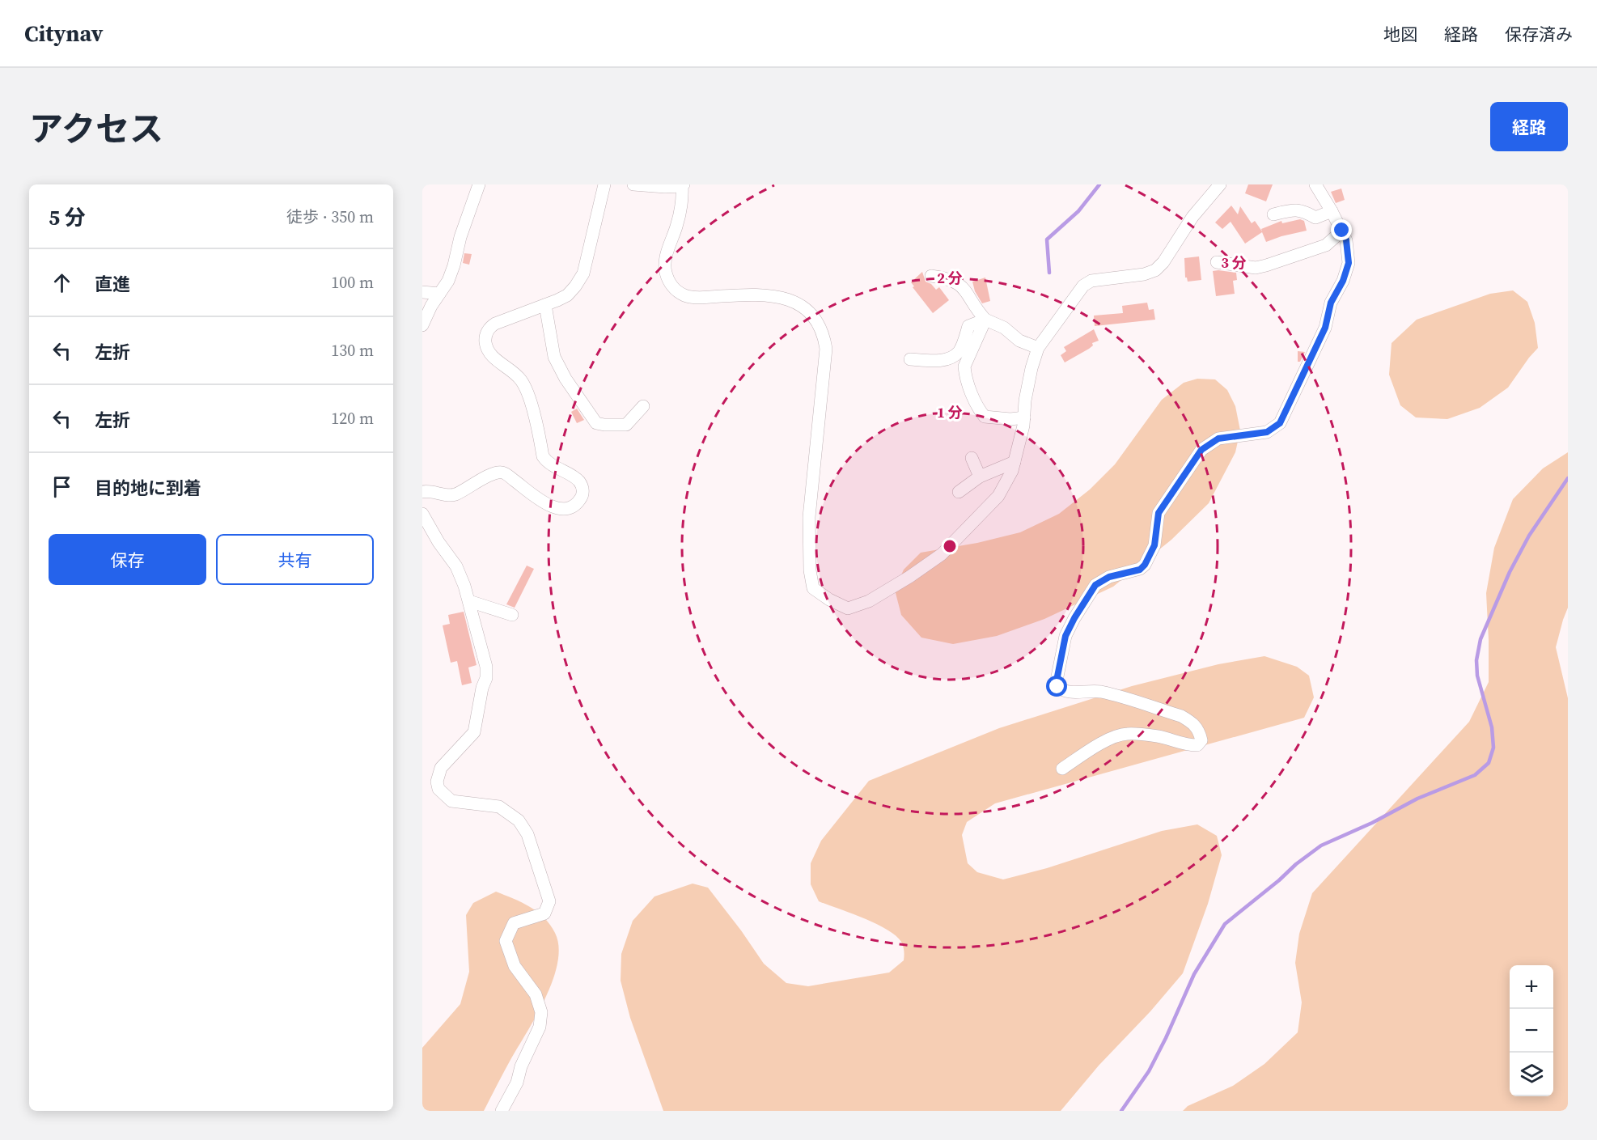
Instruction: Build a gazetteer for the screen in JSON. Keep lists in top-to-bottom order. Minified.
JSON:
{"page":{"header":"Citynav","nav":["地図","経路","保存済み"],"title":"アクセス","buttons":["経路",["保存","共有"]],"heading":["5 分","徒歩 · 350 m"],"list":[["直進","100 m"],["左折","130 m"],["左折","120 m"],"目的地に到着"],"map_buttons":["+","−"]},"rings":["3 分","2 分","1 分"]}
